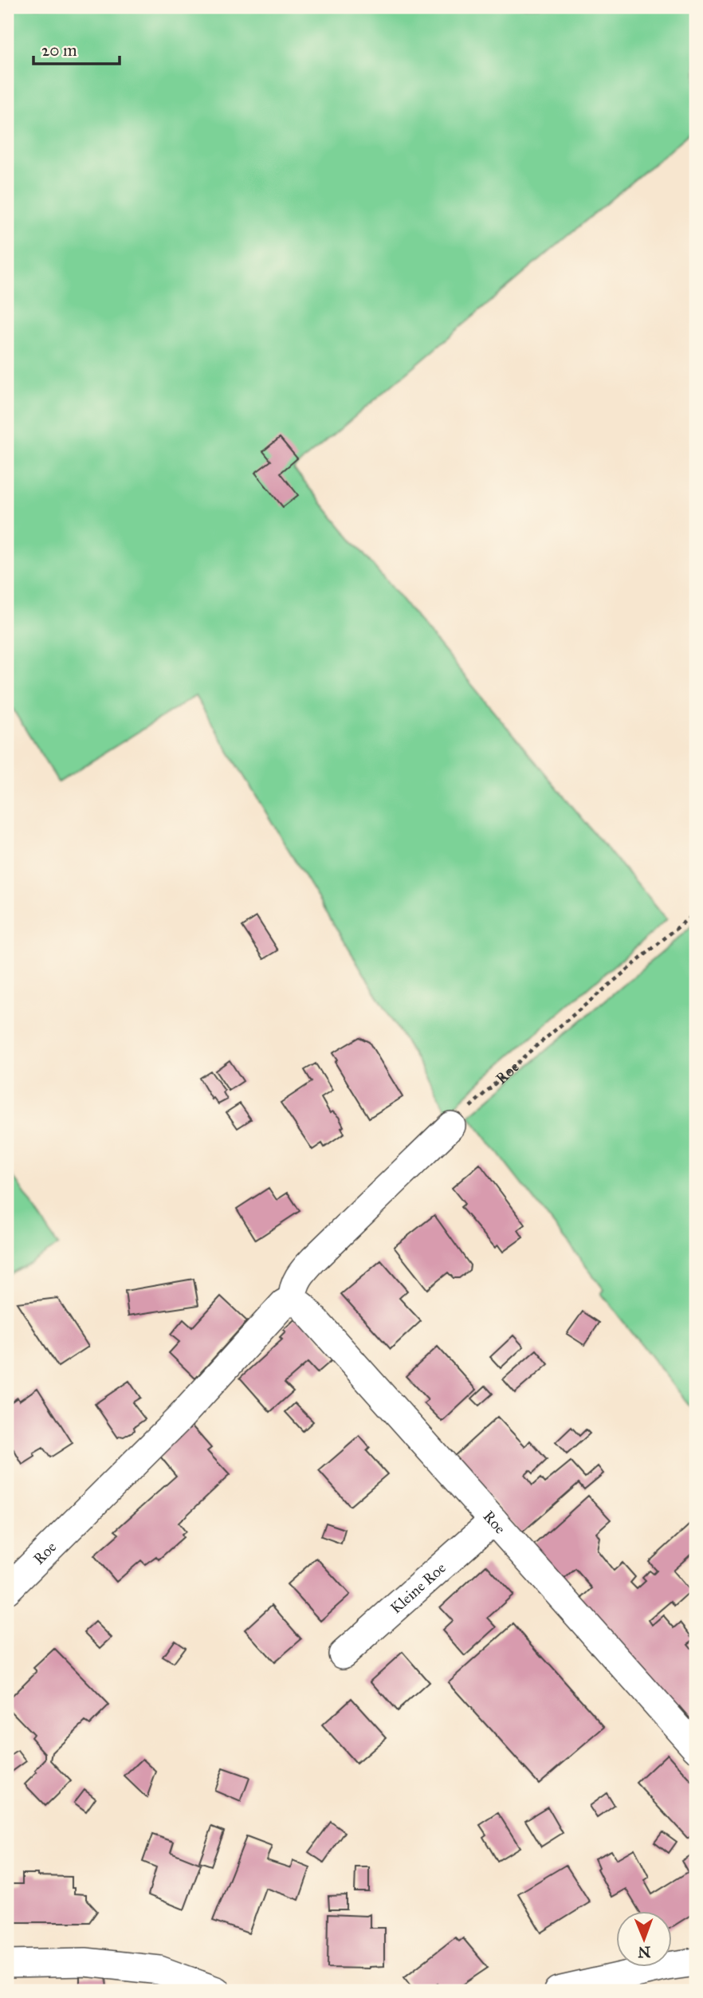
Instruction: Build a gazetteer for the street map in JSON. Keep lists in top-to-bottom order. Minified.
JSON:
{"streets":{"street":["Roe","Kleine Roe"]},"crossings":[["Roe","Kleine Roe"]],"scale_bar":"20 m","north":"bottom"}
